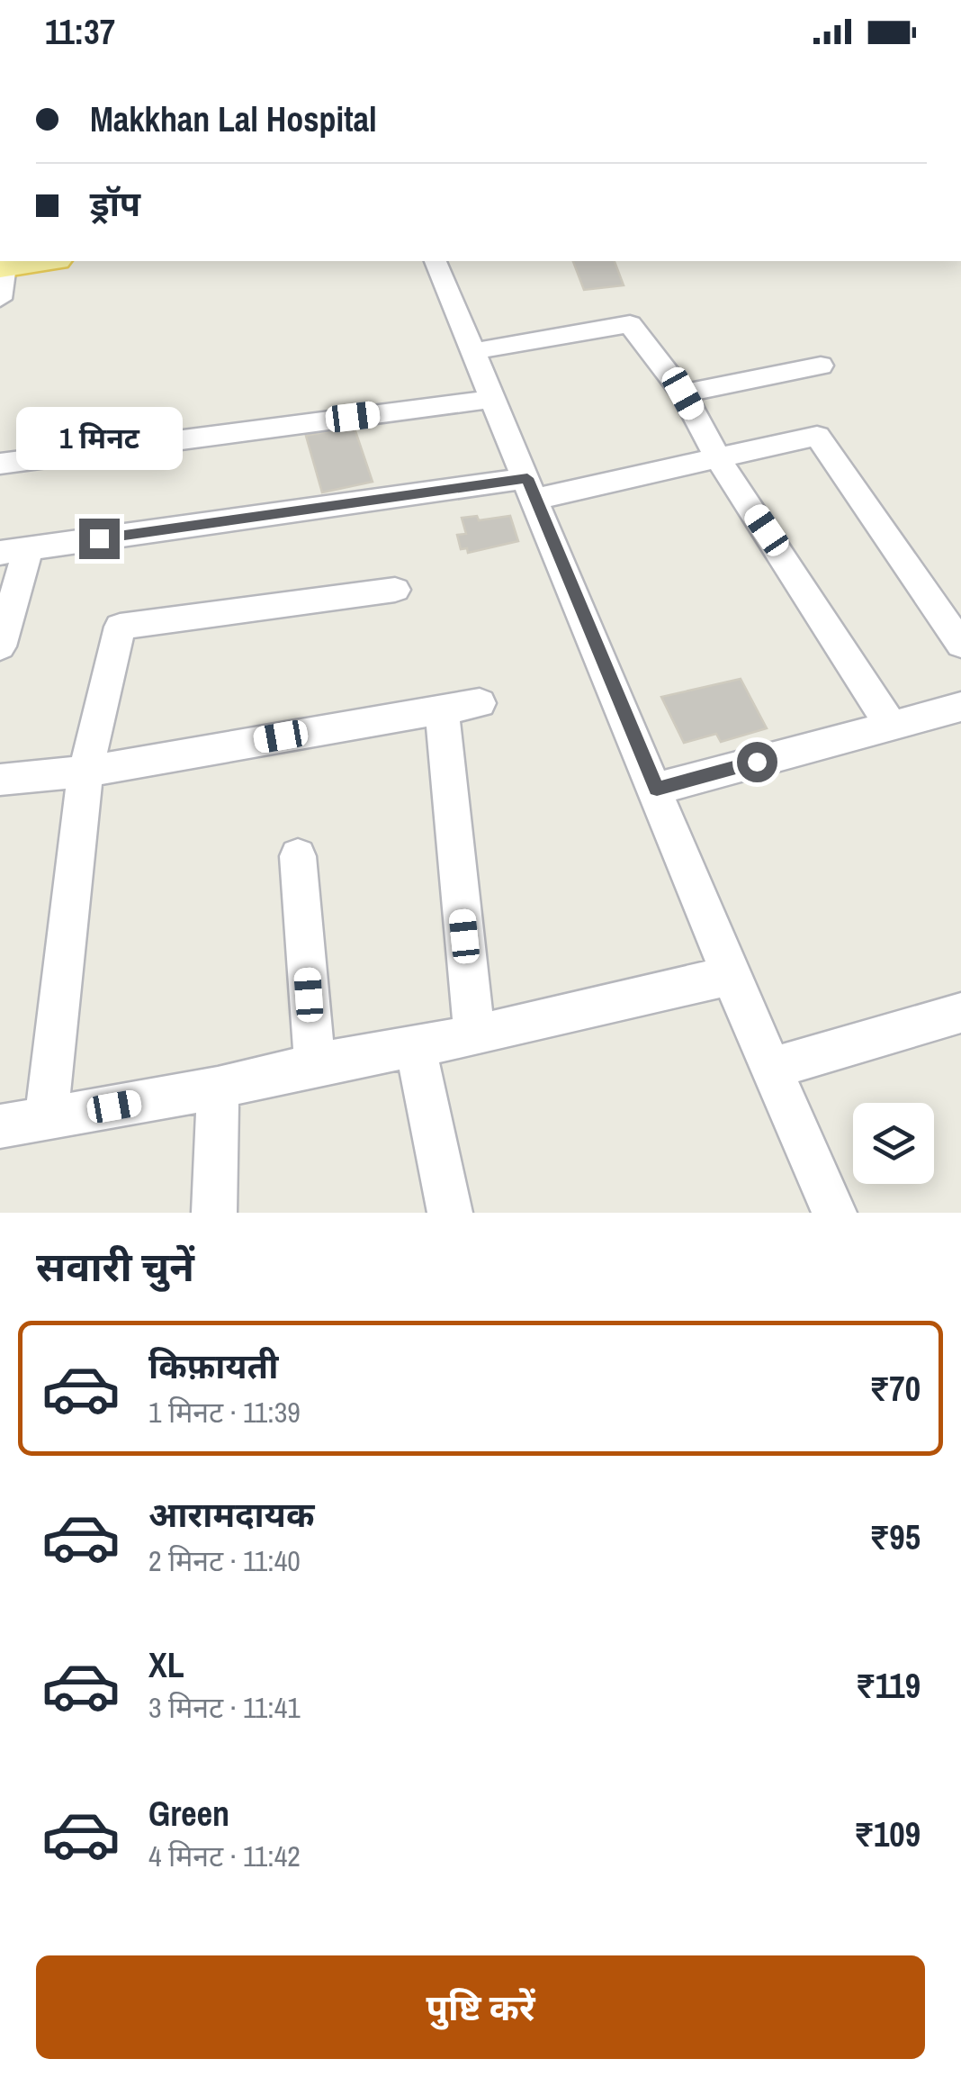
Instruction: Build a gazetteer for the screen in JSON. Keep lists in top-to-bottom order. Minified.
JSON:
{"page":{"status":"11:37","banner":["Makkhan Lal Hospital","ड्रॉप"],"bubble":"1 मिनट","heading":"सवारी चुनें","list":[{"name":"किफ़ायती","note":"1 मिनट · 11:39","value":"₹70"},{"name":"आरामदायक","note":"2 मिनट · 11:40","value":"₹95"},{"name":"XL","note":"3 मिनट · 11:41","value":"₹119"},{"name":"Green","note":"4 मिनट · 11:42","value":"₹109"}],"buttons":"पुष्टि करें"}}
